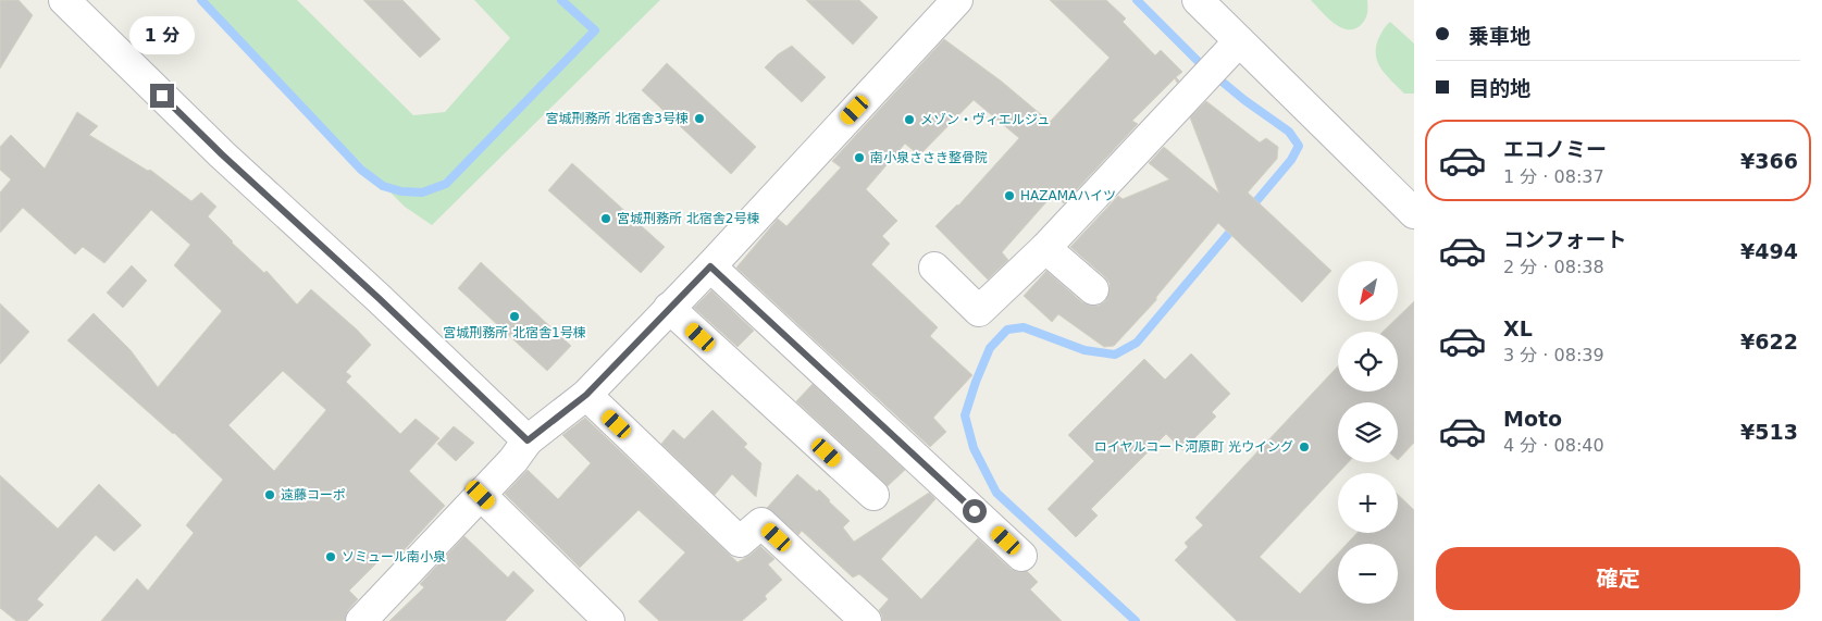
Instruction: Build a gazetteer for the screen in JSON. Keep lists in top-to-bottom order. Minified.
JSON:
{"places":["宮城刑務所 北宿舎3号棟","メゾン・ヴィエルジュ","南小泉ささき整骨院","HAZAMAハイツ","宮城刑務所 北宿舎2号棟","宮城刑務所 北宿舎1号棟","ロイヤルコート河原町 光ウイング","遠藤コーポ","ソミュール南小泉"],"north":"bottom left","page":{"banner":["乗車地","目的地"],"bubble":"1 分","list":[{"name":"エコノミー","note":"1 分 · 08:37","value":"¥366"},{"name":"コンフォート","note":"2 分 · 08:38","value":"¥494"},{"name":"XL","note":"3 分 · 08:39","value":"¥622"},{"name":"Moto","note":"4 分 · 08:40","value":"¥513"}],"map_buttons":["+","−"],"buttons":"確定"}}
